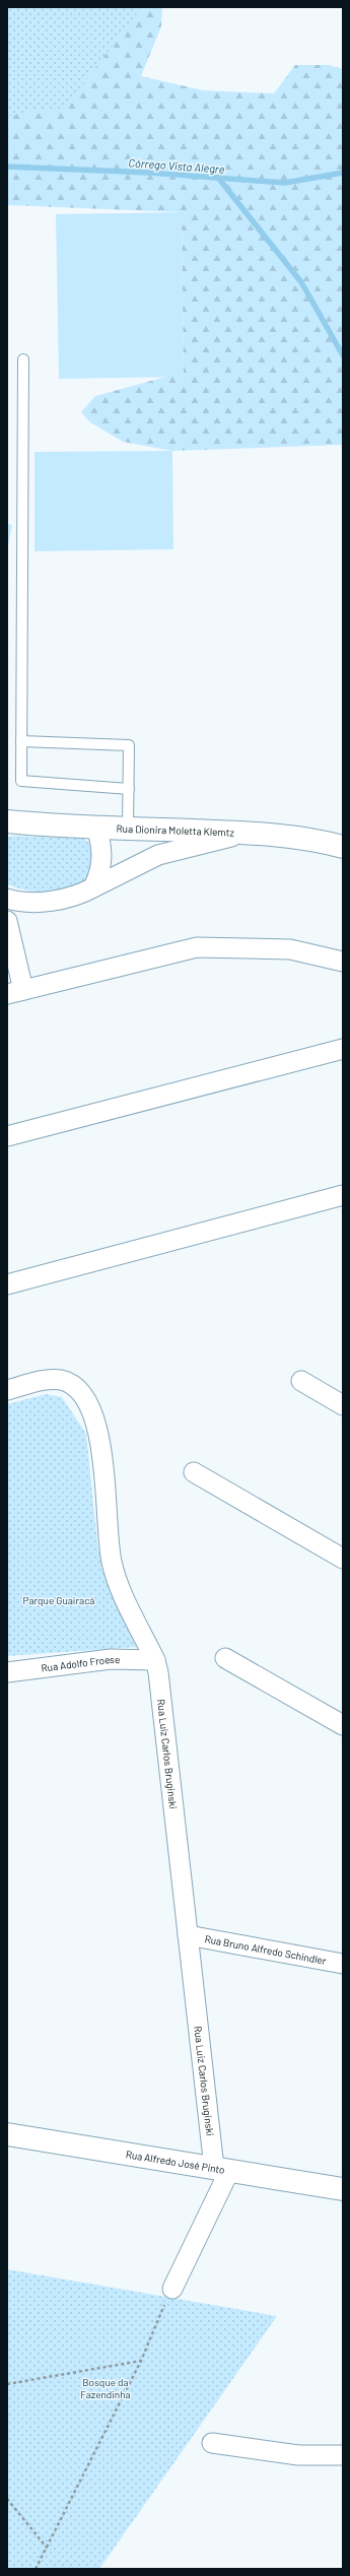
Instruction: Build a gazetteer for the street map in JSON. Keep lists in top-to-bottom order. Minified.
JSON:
{"streets":{"main road":["Rua Dionira Moletta Klemtz","Rua Alfredo José Pinto"],"street":["Rua Adolfo Froese","Rua Luiz Carlos Bruginski","Rua Bruno Alfredo Schindler"]},"crossings":[["Rua Adolfo Froese","Rua Luiz Carlos Bruginski"],["Rua Luiz Carlos Bruginski","Rua Bruno Alfredo Schindler"],["Rua Luiz Carlos Bruginski","Rua Alfredo José Pinto"]],"water":["Córrego Vista Alegre"],"parks":["Parque Guairacá","Bosque da Fazendinha"]}
